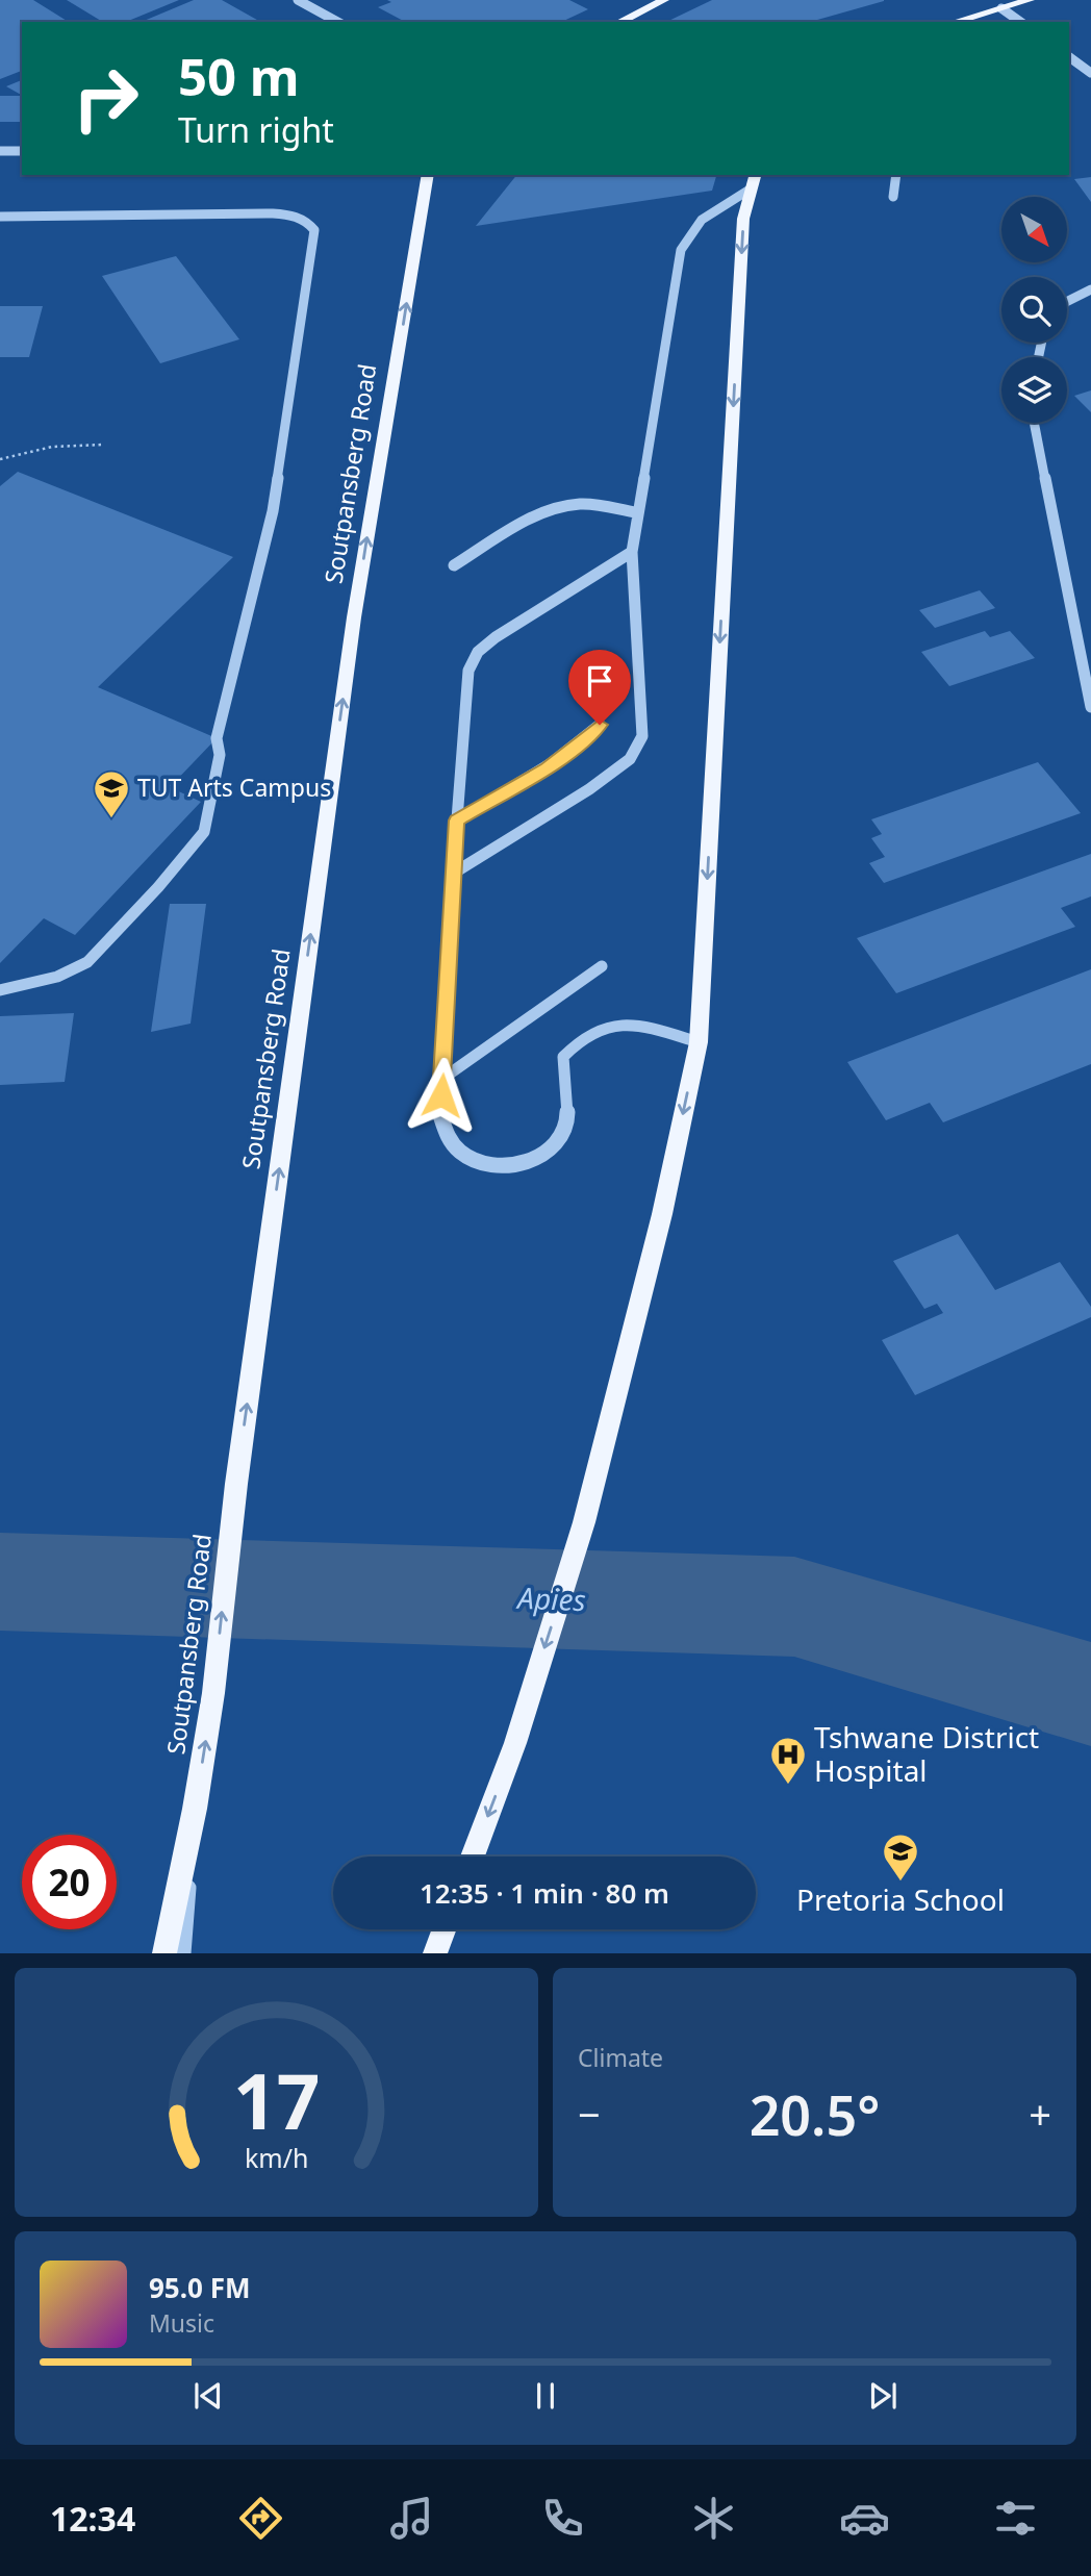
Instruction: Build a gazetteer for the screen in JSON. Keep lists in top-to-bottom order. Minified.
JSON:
{"streets":{"main road":["Soutpansberg Road"]},"one_way":["Soutpansberg Road"],"water":["Apies"],"places":{"school or university":["TUT Arts Campus","Pretoria School"],"hospital":["Tshwane District Hospital"]},"north":"bottom right","page":{"turn":["50 m","Turn right"],"limit":"20","trip":"12:35 · 1 min · 80 m","tile":"Climate","heat":["−","20.5°","+"],"song":["95.0 FM","Music"],"tabs":"12:34","gauge":["17","km/h"]}}
